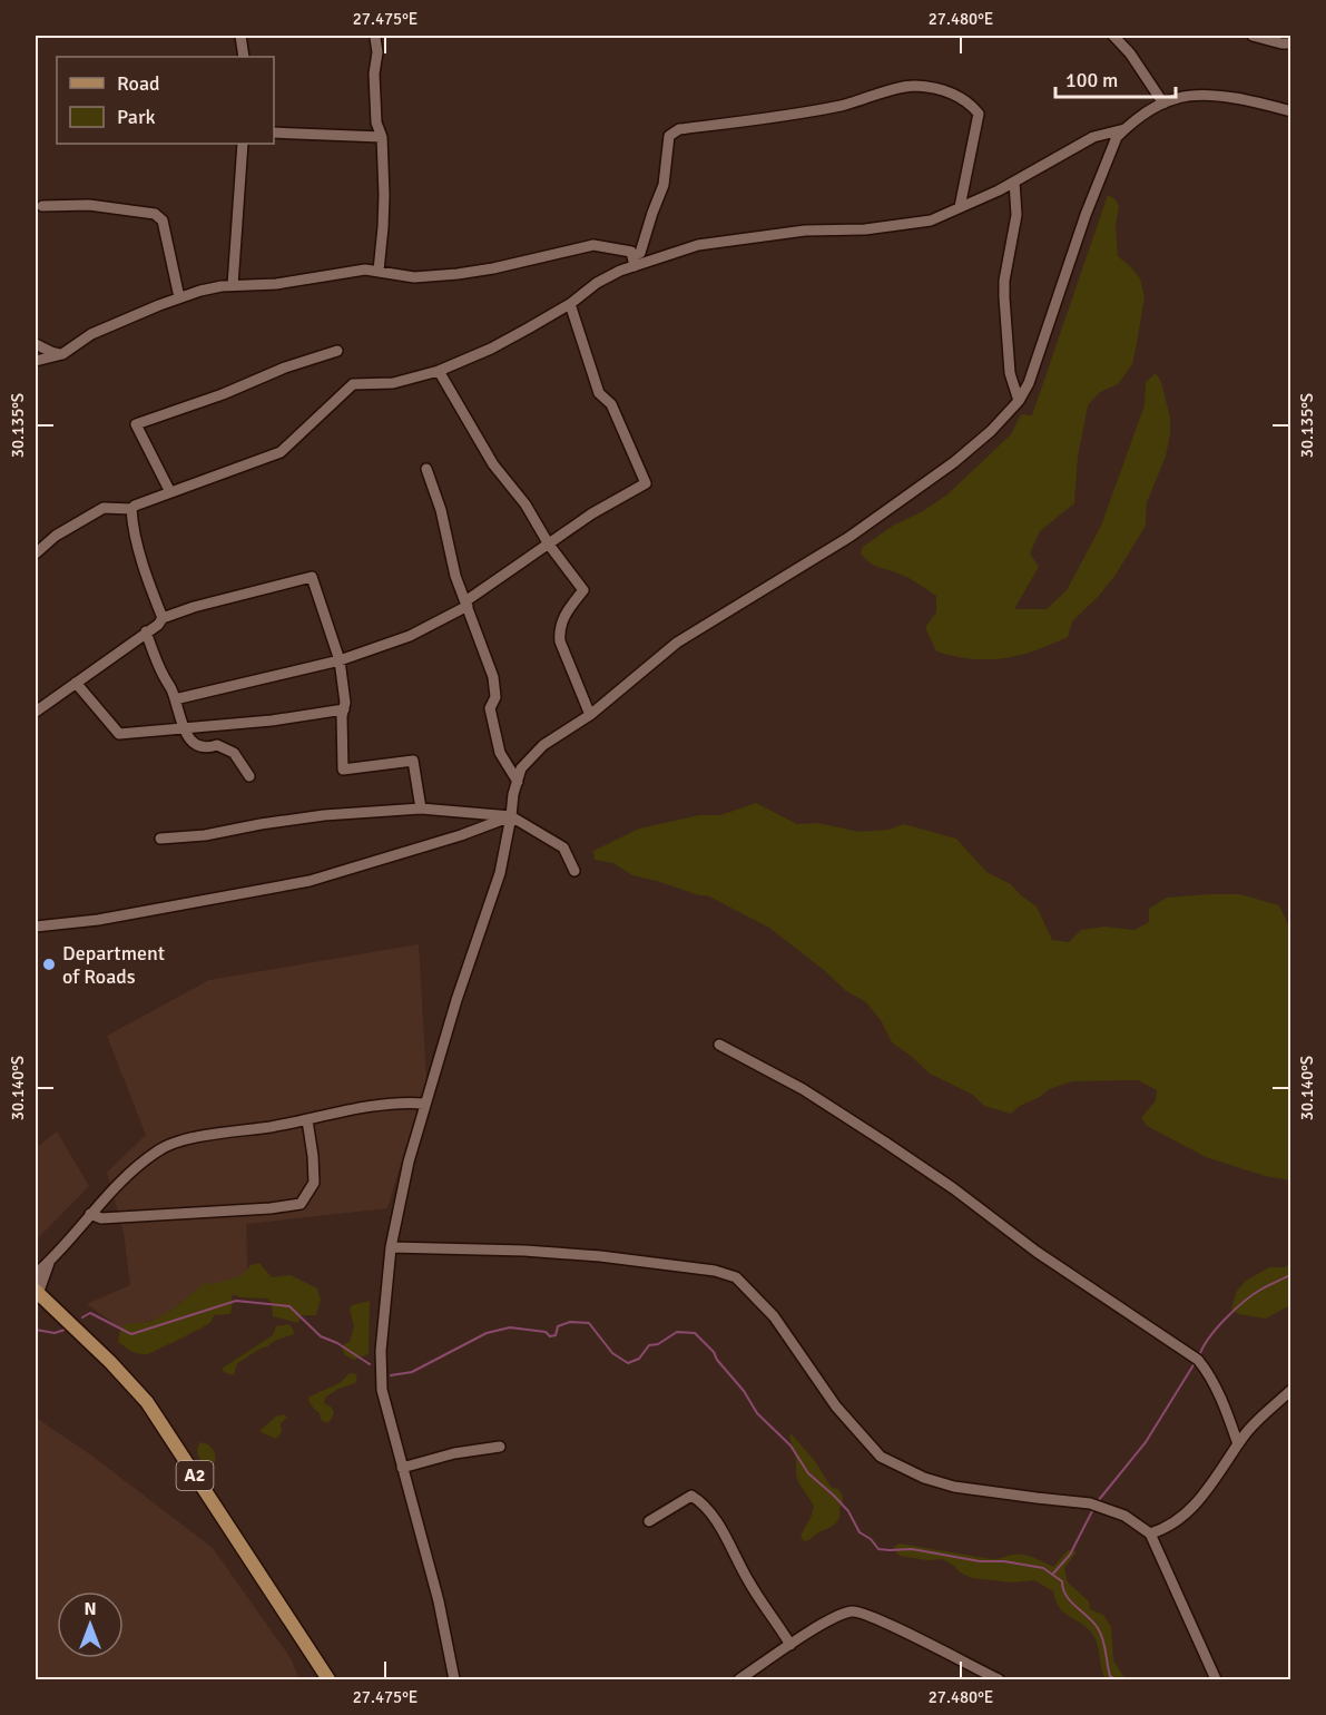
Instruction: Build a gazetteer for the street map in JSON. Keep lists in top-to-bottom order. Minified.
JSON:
{"streets":{"main road":["A2"]},"places":["Department of Roads"],"legend":["Road","Park"],"scale_bar":"100 m","north":"top","coordinates":["27.475°E","27.480°E","30.135°S","30.140°S"]}
